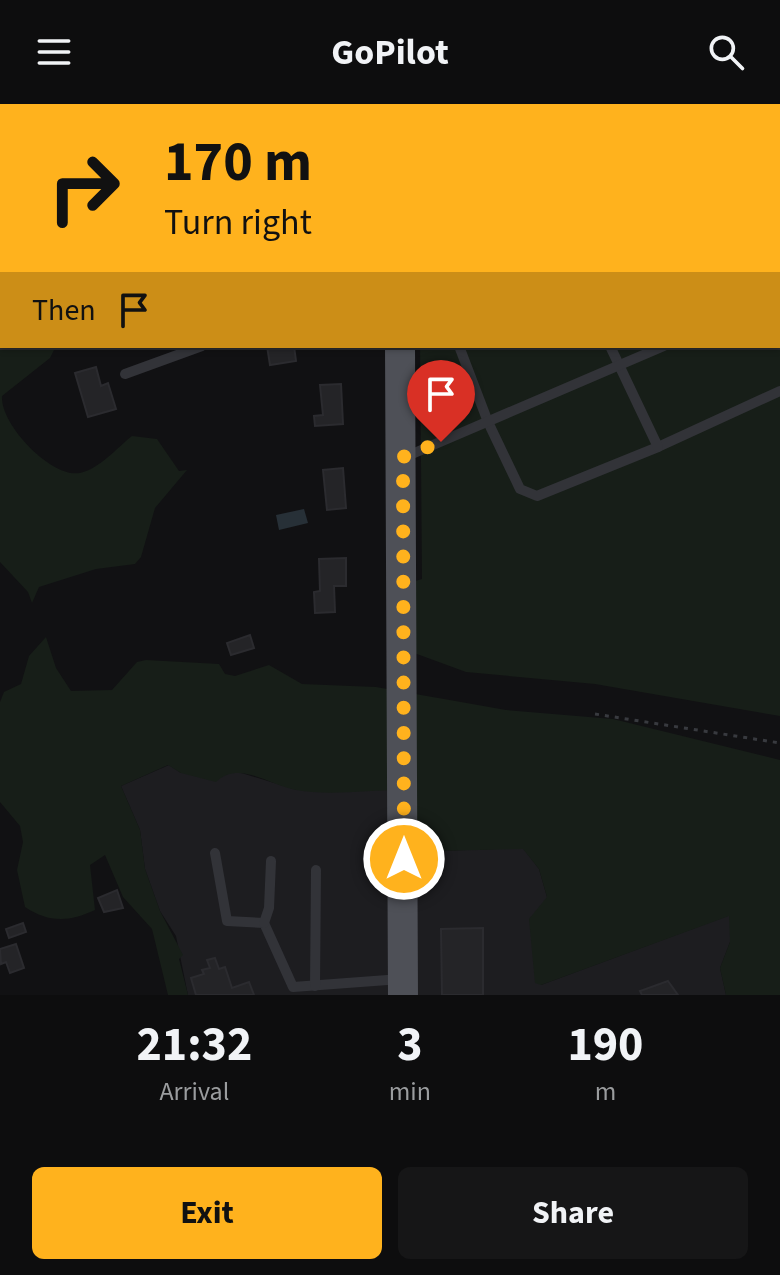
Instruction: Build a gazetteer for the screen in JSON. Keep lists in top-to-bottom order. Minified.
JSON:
{"page":{"header":"GoPilot","turn":["170 m","Turn right"],"then":"Then","eta":["21:32","Arrival","3","min","190","m"],"buttons":["Exit","Share"]}}
